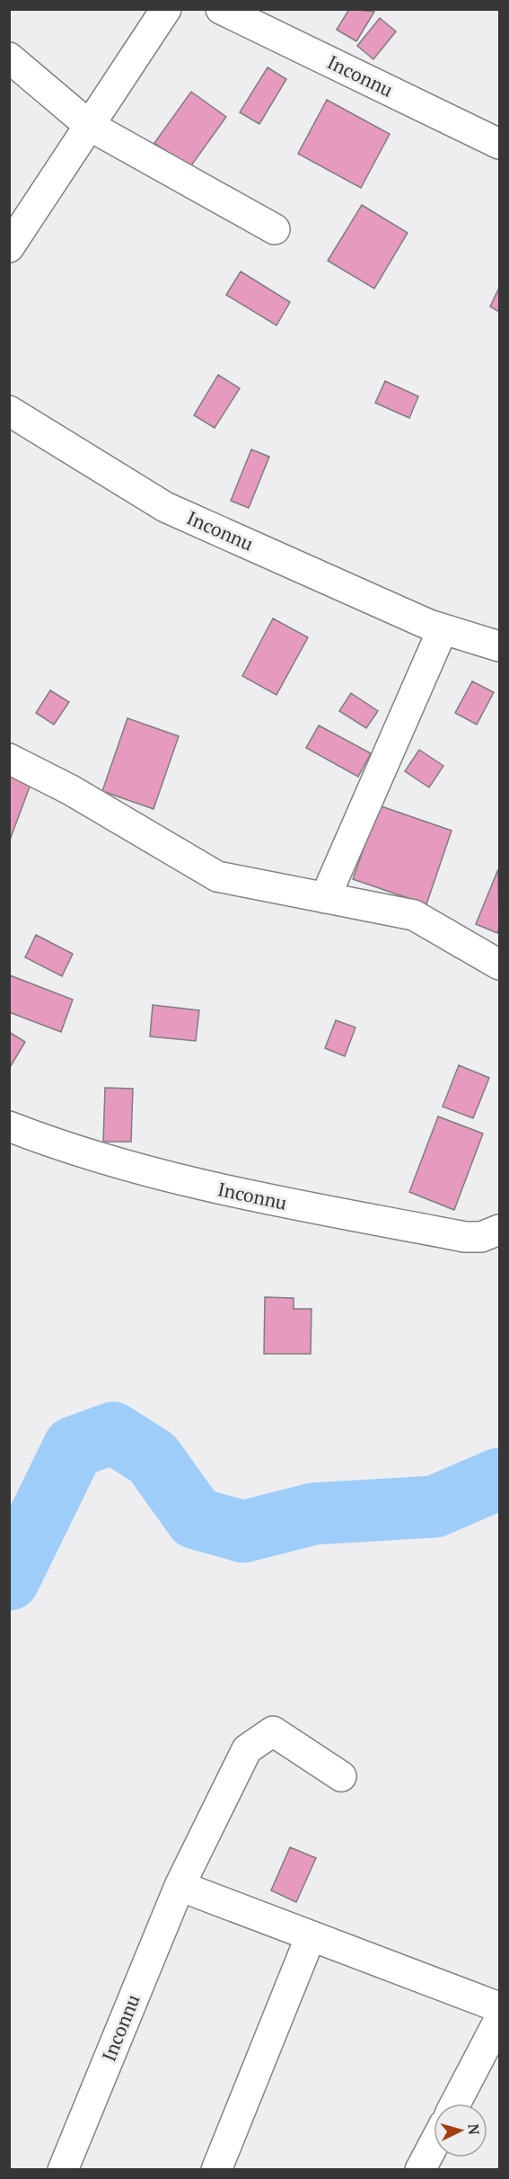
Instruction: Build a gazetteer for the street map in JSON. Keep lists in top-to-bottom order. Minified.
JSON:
{"streets":{"street":["Inconnu"]},"north":"right"}
